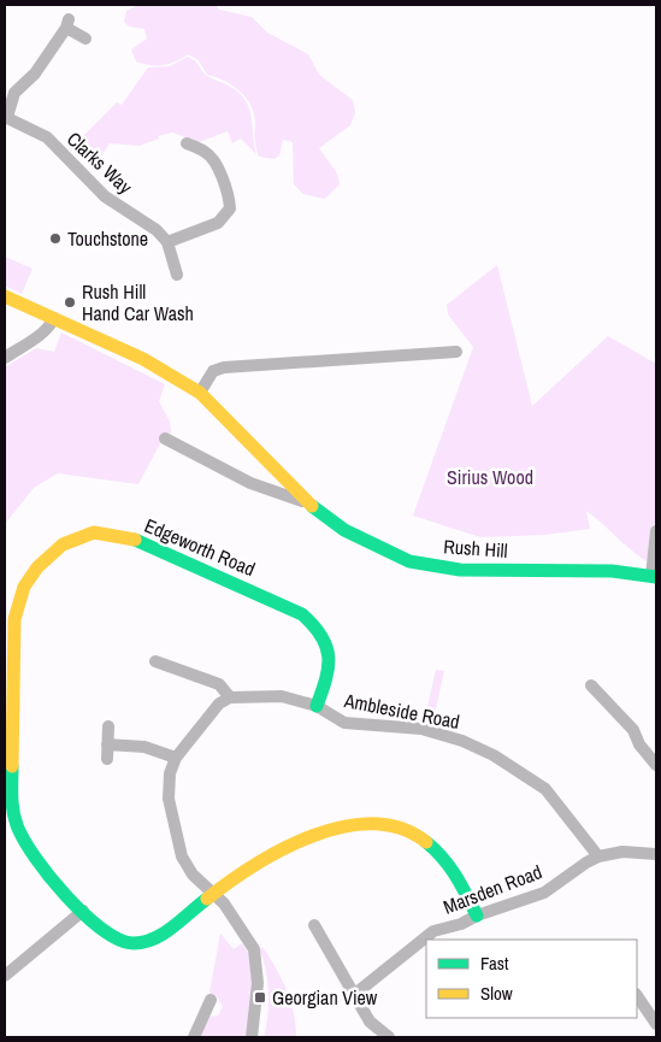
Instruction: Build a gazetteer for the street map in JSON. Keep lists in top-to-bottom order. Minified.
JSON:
{"streets":{"street":["Clarks Way","Edgeworth Road","Rush Hill","Ambleside Road","Marsden Road"]},"crossings":[["Edgeworth Road","Ambleside Road"],["Ambleside Road","Marsden Road"]],"parks":["Sirius Wood"],"places":{"other":["Touchstone","Rush Hill Hand Car Wash"],"transit":["Georgian View"]},"legend":["Fast","Slow"]}
